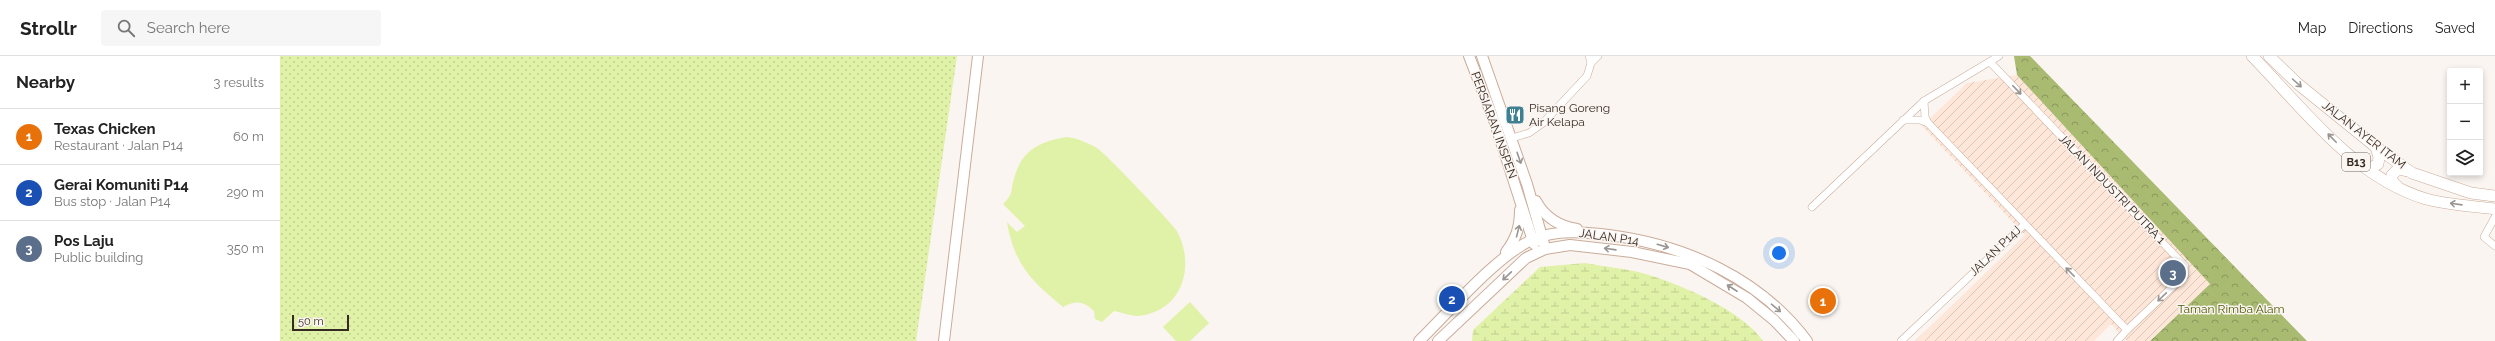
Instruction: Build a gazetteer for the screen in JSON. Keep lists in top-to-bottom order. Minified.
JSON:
{"streets":{"main road":["PERSIARAN INSPEN","JALAN AYER ITAM","B13","JALAN P14"],"street":["JALAN INDUSTRI PUTRA 1","JALAN P14J"]},"crossings":[["PERSIARAN INSPEN","JALAN P14"]],"one_way":["JALAN INDUSTRI PUTRA 1"],"parks":["Taman Rimba Alam"],"places":{"restaurant":["Pisang Goreng Air Kelapa"]},"scale_bar":"50 m","page":{"header":"Strollr","search":"Search here","nav":["Map","Directions","Saved"],"heading":["Nearby","3 results"],"map_buttons":["+","−"],"list":[{"mark":"1","name":"Texas Chicken","note":"Restaurant · Jalan P14","value":"60 m"},{"mark":"2","name":"Gerai Komuniti P14","note":"Bus stop · Jalan P14","value":"290 m"},{"mark":"3","name":"Pos Laju","note":"Public building","value":"350 m"}],"pins":["3","2","1"],"scale":"50 m"}}
